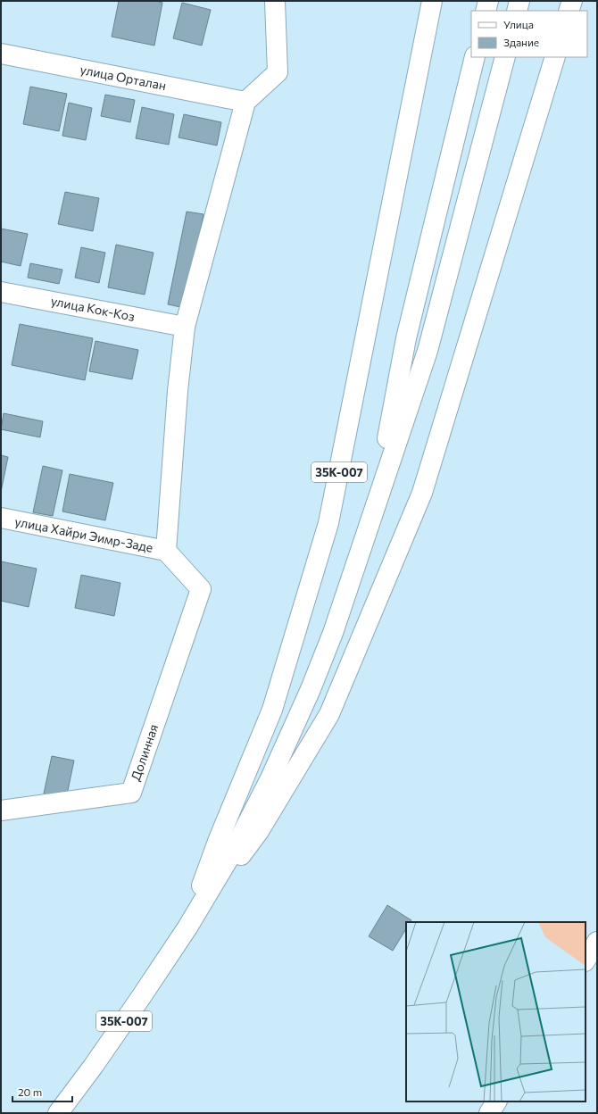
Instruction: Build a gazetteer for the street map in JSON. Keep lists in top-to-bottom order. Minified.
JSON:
{"streets":{"main road":["улица Орталан","улица Кок-Коз","35К-007","улица Хайри Эимр-Заде","Долинная"]},"crossings":[["улица Хайри Эимр-Заде","Долинная"]],"legend":["Улица","Здание"],"scale_bar":"20 m"}
